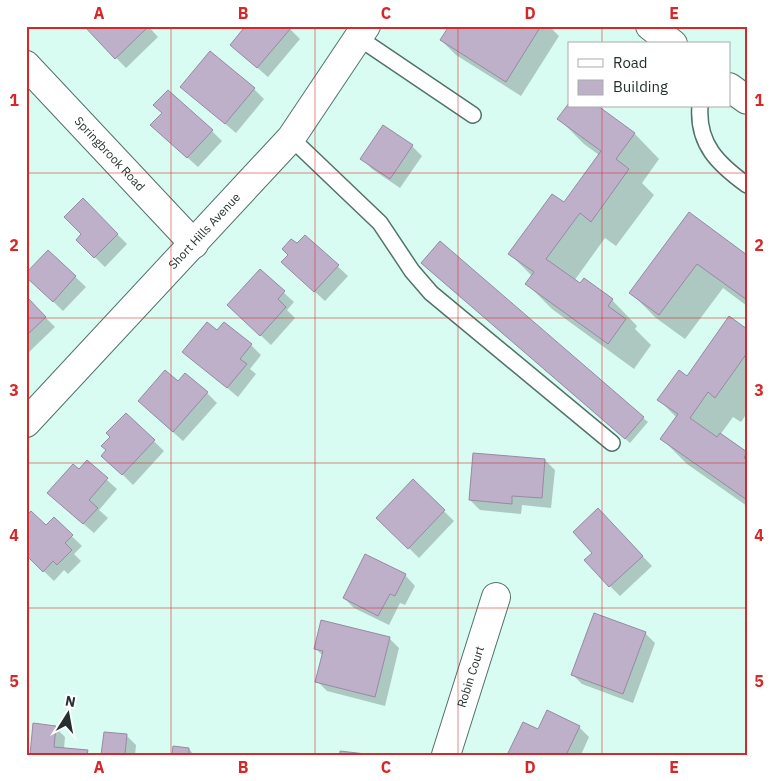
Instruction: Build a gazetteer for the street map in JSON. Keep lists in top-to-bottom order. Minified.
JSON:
{"streets":{"street":["Springbrook Road","Short Hills Avenue","Robin Court"]},"crossings":[["Springbrook Road","Short Hills Avenue"]],"legend":["Road","Building"],"north":"top","grid":{"columns":["A","B","C","D","E"],"rows":["1","2","3","4","5"]}}
